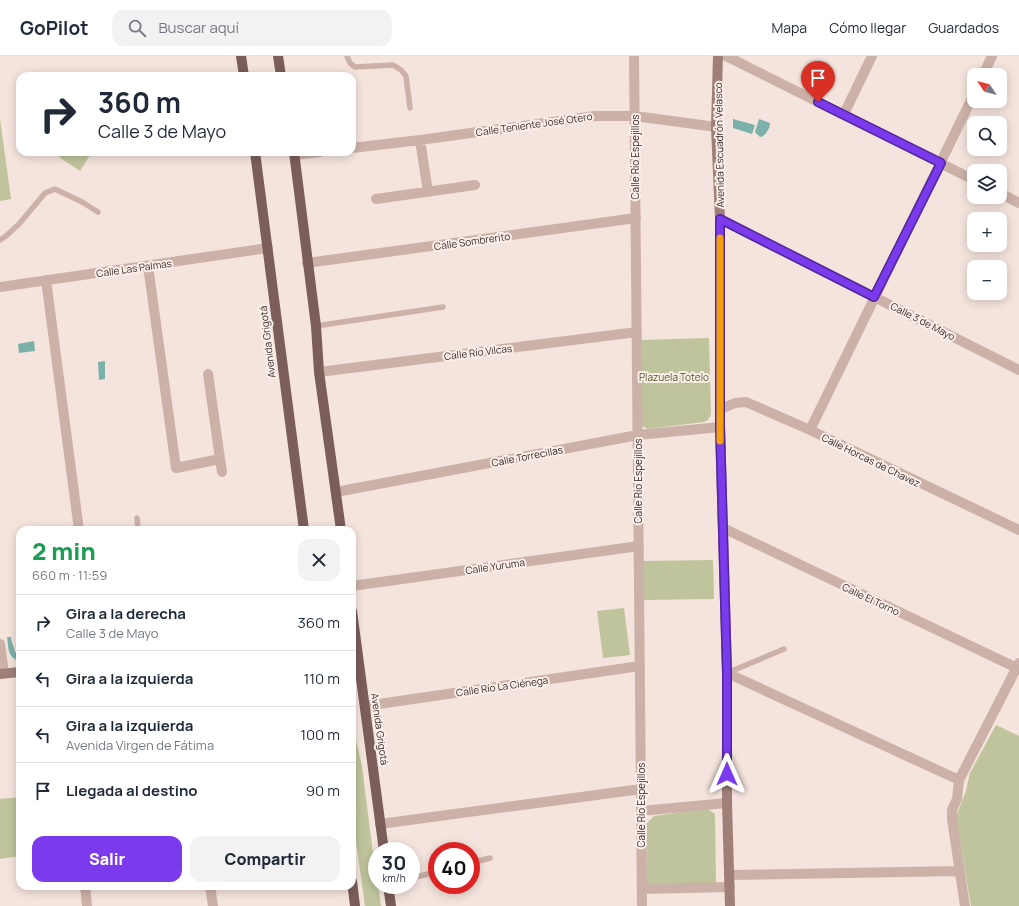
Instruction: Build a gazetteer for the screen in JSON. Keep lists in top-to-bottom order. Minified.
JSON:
{"streets":{"main road":["Avenida Grigotá"],"street":["Calle Teniente José Otero","Avenida Escuadrón Velasco","Calle Río Espejillos","Calle Sombrerito","Calle Las Palmas","Calle 3 de Mayo","Calle Río Vilcas","Calle Torrecillas","Calle Horcas de Chavez","Calle Yuruma","Calle El Torno","Calle Río La Ciénega"]},"crossings":[["Calle Teniente José Otero","Avenida Escuadrón Velasco"],["Calle Teniente José Otero","Calle Río Espejillos"],["Avenida Escuadrón Velasco","Calle 3 de Mayo"],["Avenida Escuadrón Velasco","Calle Torrecillas"],["Avenida Escuadrón Velasco","Calle Horcas de Chavez"],["Avenida Escuadrón Velasco","Calle El Torno"],["Calle Río Espejillos","Calle Sombrerito"],["Calle Río Espejillos","Calle Río Vilcas"],["Calle Río Espejillos","Calle Torrecillas"],["Calle Río Espejillos","Calle Yuruma"],["Calle Río Espejillos","Calle Río La Ciénega"],["Calle Las Palmas","Avenida Grigotá"],["Avenida Grigotá","Calle Río La Ciénega"]],"parks":["Plazuela Totelo"],"north":"top left","page":{"header":"GoPilot","search":"Buscar aquí","nav":["Mapa","Cómo llegar","Guardados"],"map_buttons":["+","−"],"turn":["360 m","Calle 3 de Mayo"],"heading":["2 min","660 m · 11:59"],"list":[{"name":"Gira a la derecha","note":"Calle 3 de Mayo","value":"360 m"},{"name":"Gira a la izquierda","value":"110 m"},{"name":"Gira a la izquierda","note":"Avenida Virgen de Fátima","value":"100 m"},{"name":"Llegada al destino","value":"90 m"}],"buttons":["Salir","Compartir"],"speed":"30 km/h","limit":"40"}}
